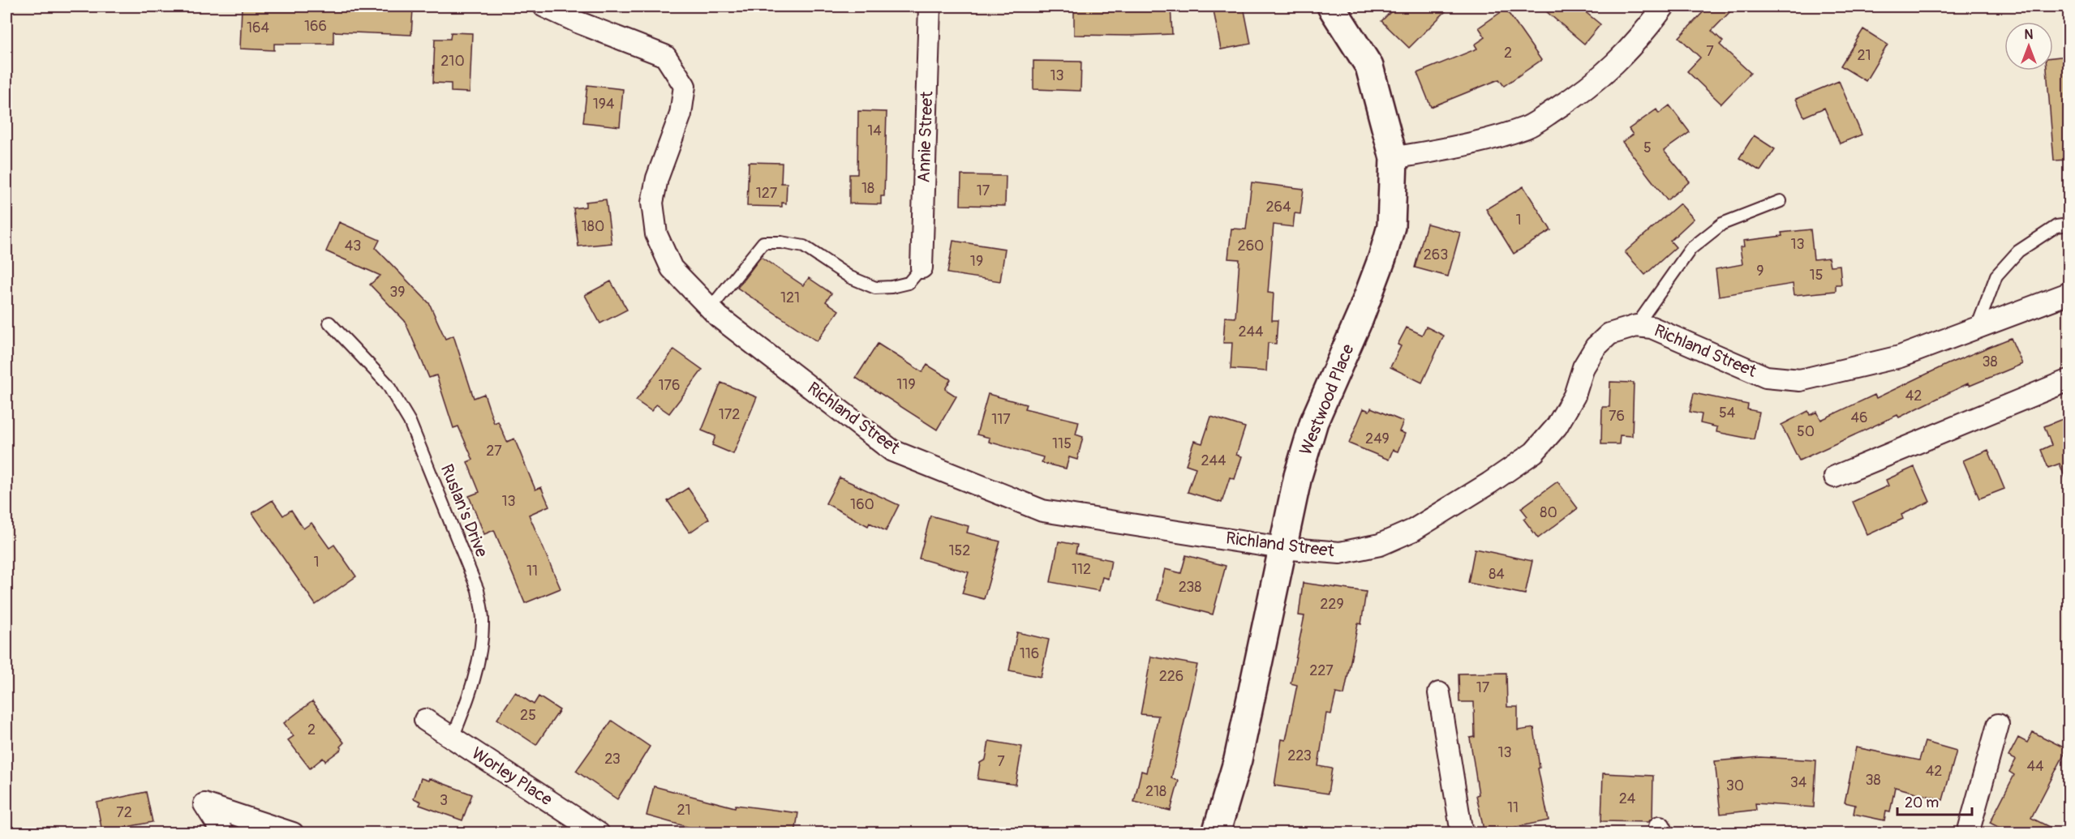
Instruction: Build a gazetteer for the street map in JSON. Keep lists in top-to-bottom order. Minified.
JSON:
{"streets":{"street":["Annie Street","Richland Street","Westwood Place","Worley Place"],"lane":["Ruslan's Drive"]},"crossings":[["Richland Street","Westwood Place"],["Ruslan's Drive","Worley Place"]],"house_numbers":["166","164","7","2","21","210","13","194","14","5","18","17","127","264","1","180","13","43","260","263","19","9","15","39","121","244","38","119","176","42","54","172","76","46","117","50","249","115","27","244","13","160","80","152","1","112","11","84","238","229","116","227","226","17","25","2","13","223","23","7","44","42","38","34","30","218","24","3","11","21","72"],"scale_bar":"20 m","north":"top"}
